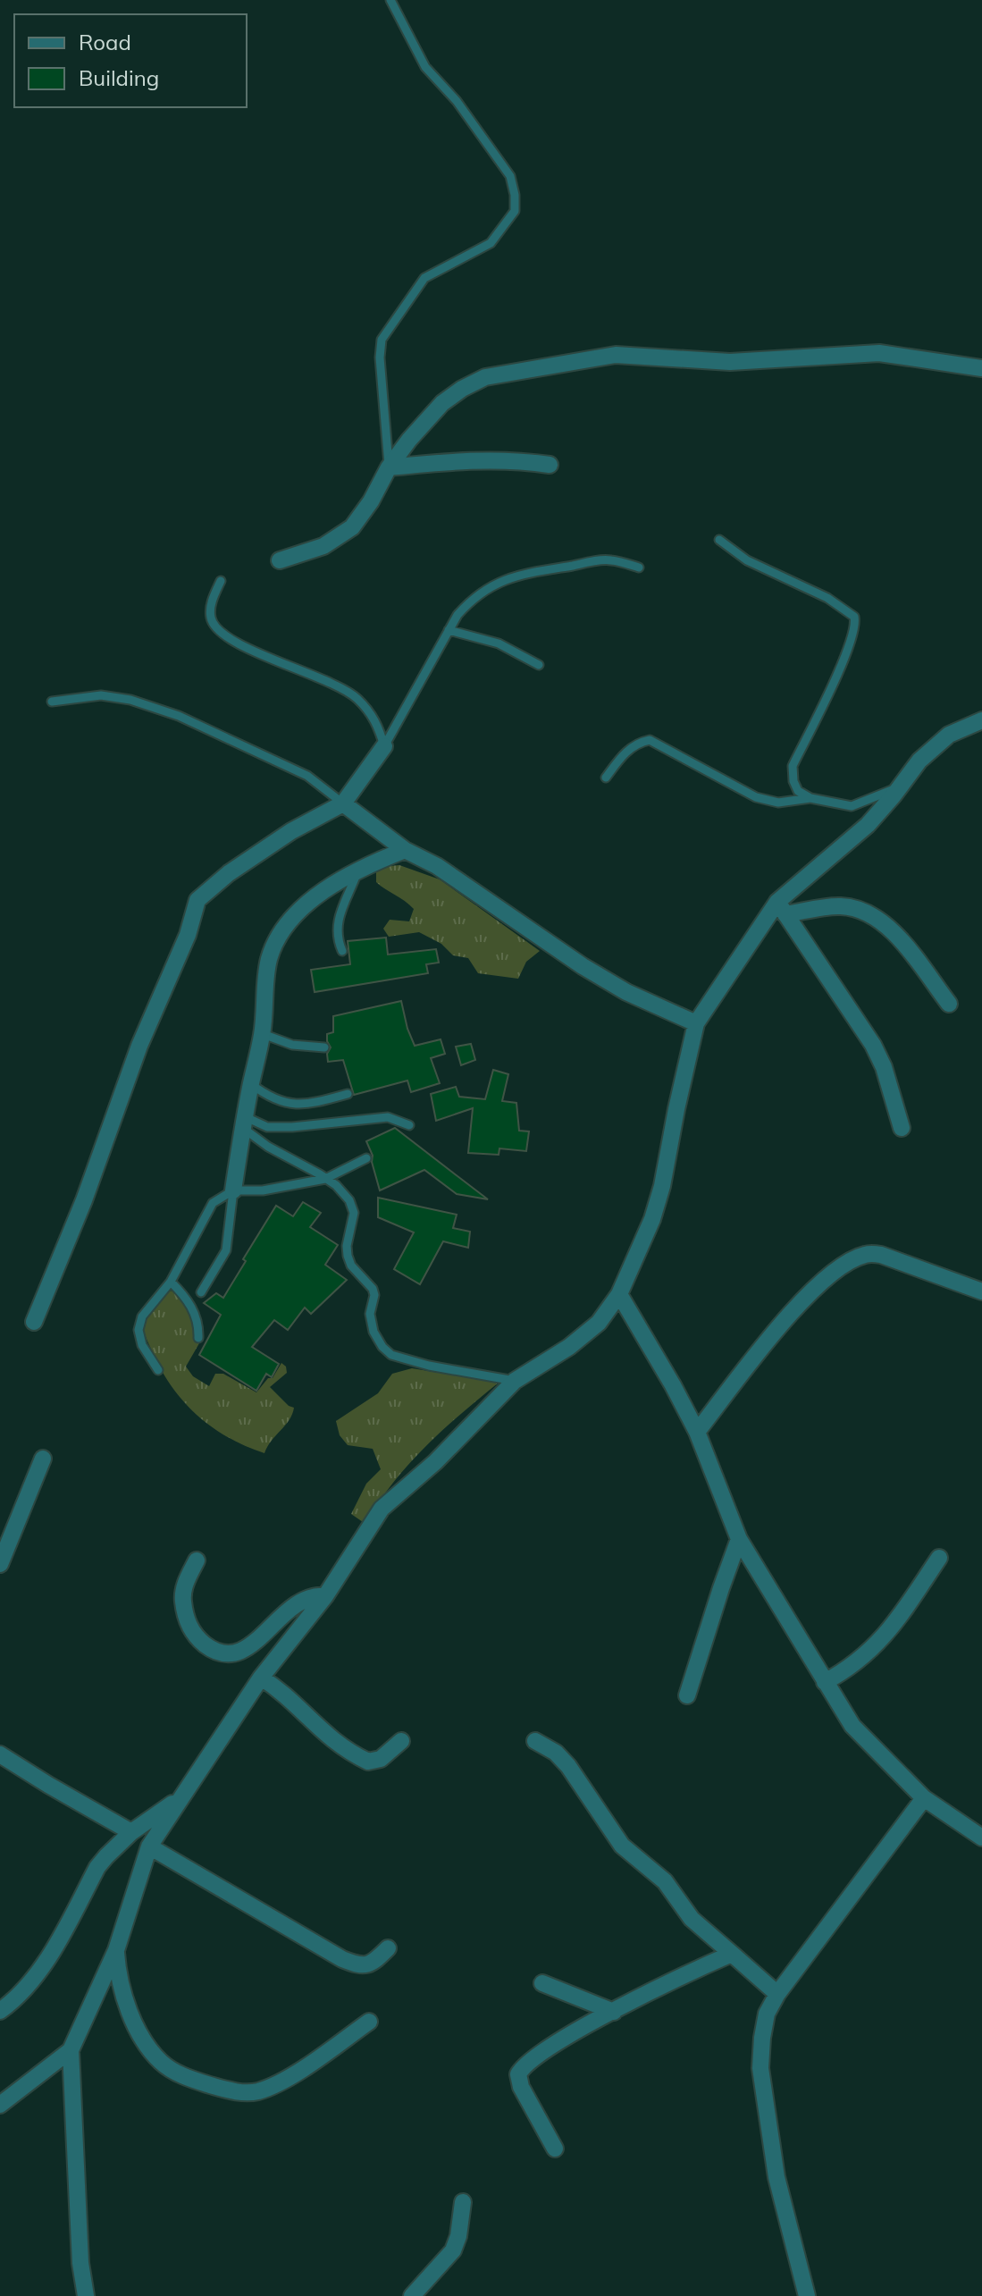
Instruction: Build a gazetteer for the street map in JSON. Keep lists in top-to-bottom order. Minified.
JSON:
{"legend":["Road","Building"]}
